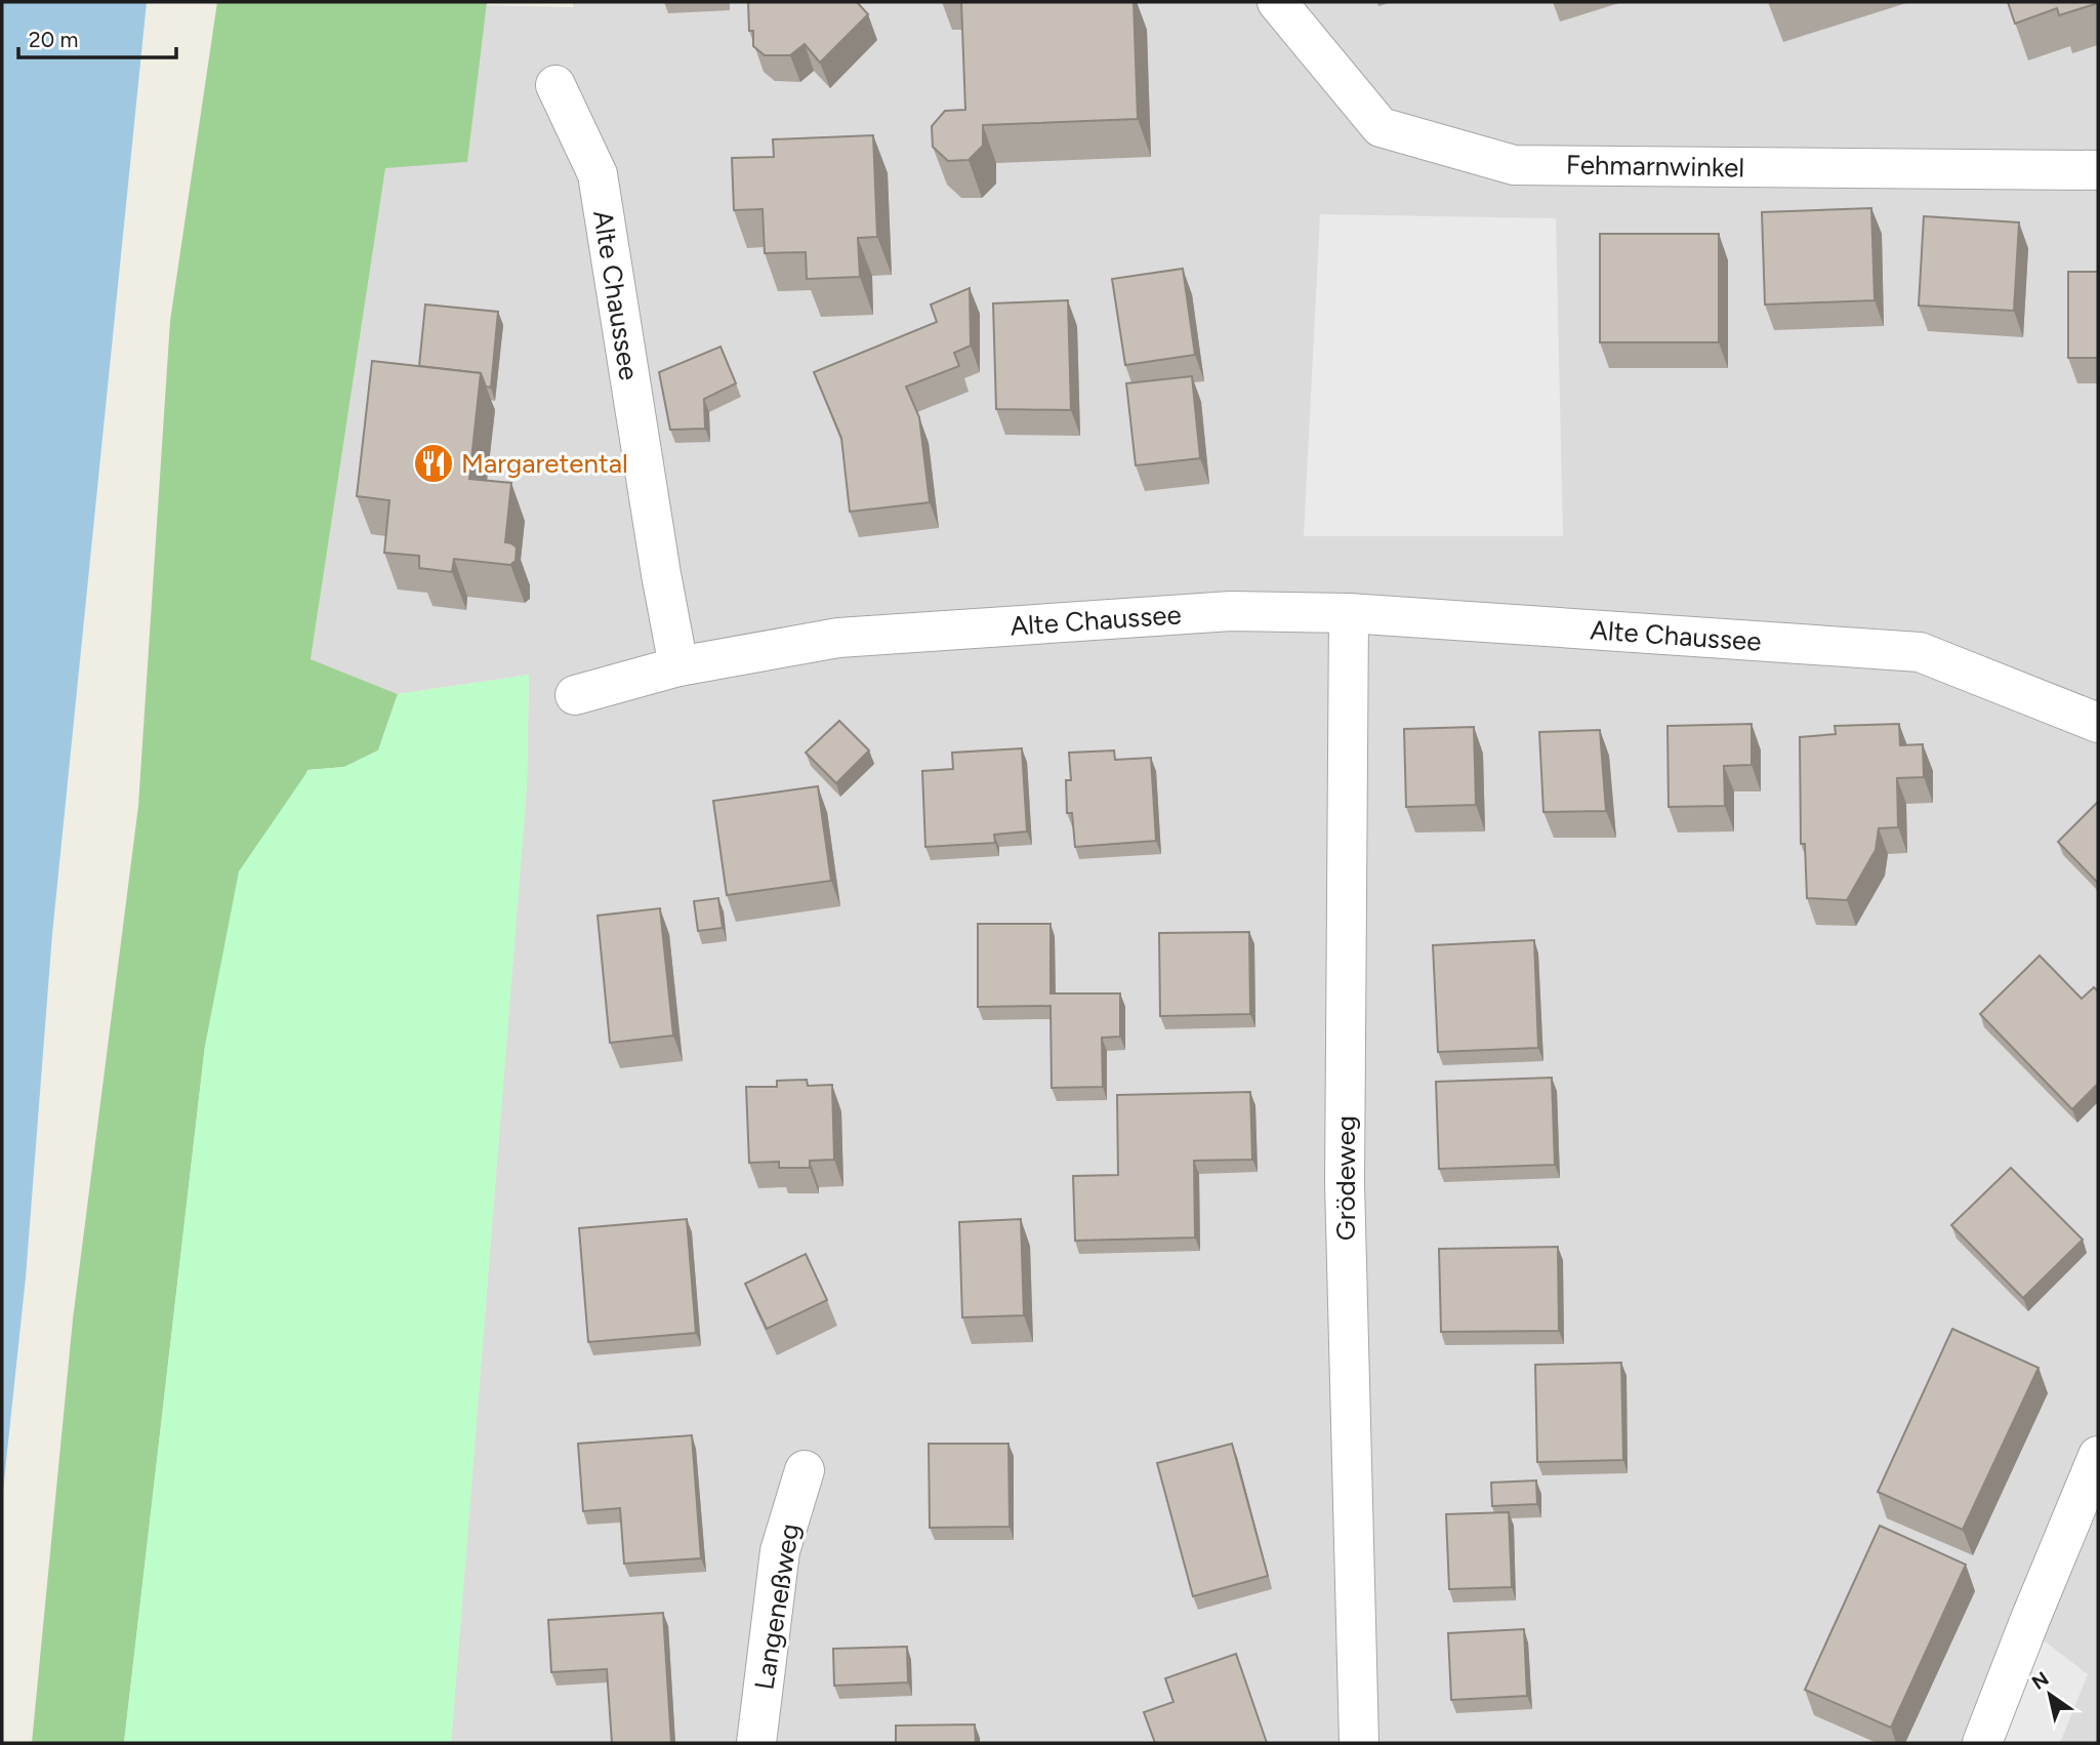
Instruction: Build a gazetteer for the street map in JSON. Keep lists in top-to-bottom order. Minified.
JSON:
{"streets":{"street":["Fehmarnwinkel","Alte Chaussee","Grödeweg","Langeneßweg"]},"crossings":[["Alte Chaussee","Grödeweg"]],"places":{"restaurant":["Margaretental"]},"scale_bar":"20 m","north":"top left"}
